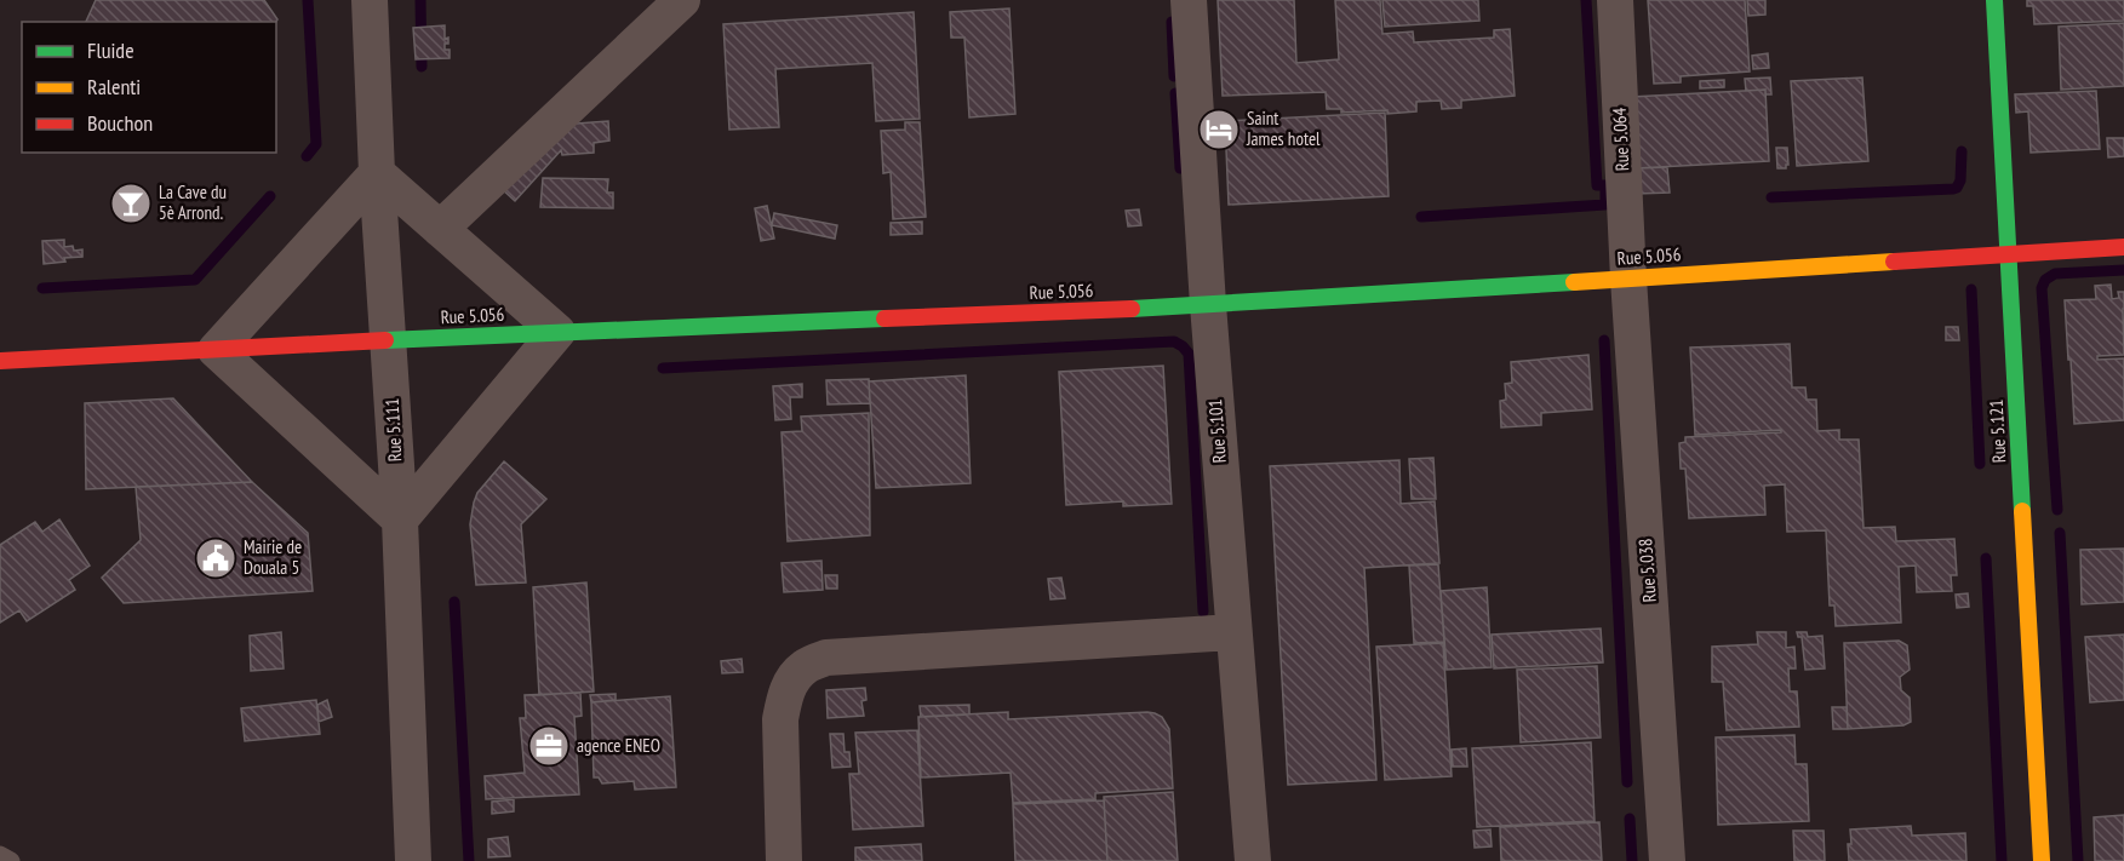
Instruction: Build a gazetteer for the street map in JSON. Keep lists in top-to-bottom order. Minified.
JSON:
{"streets":{"street":["Rue 5.064","Rue 5.056","Rue 5.111","Rue 5.101","Rue 5.121","Rue 5.038"]},"crossings":[["Rue 5.064","Rue 5.056"],["Rue 5.064","Rue 5.038"],["Rue 5.056","Rue 5.111"],["Rue 5.056","Rue 5.101"],["Rue 5.056","Rue 5.121"],["Rue 5.056","Rue 5.038"]],"places":{"hotel":["Saint James hotel"],"bar":["La Cave du 5è Arrond."],"public building":["Mairie de Douala 5"],"office":["agence ENEO"]},"legend":["Fluide","Ralenti","Bouchon"]}
